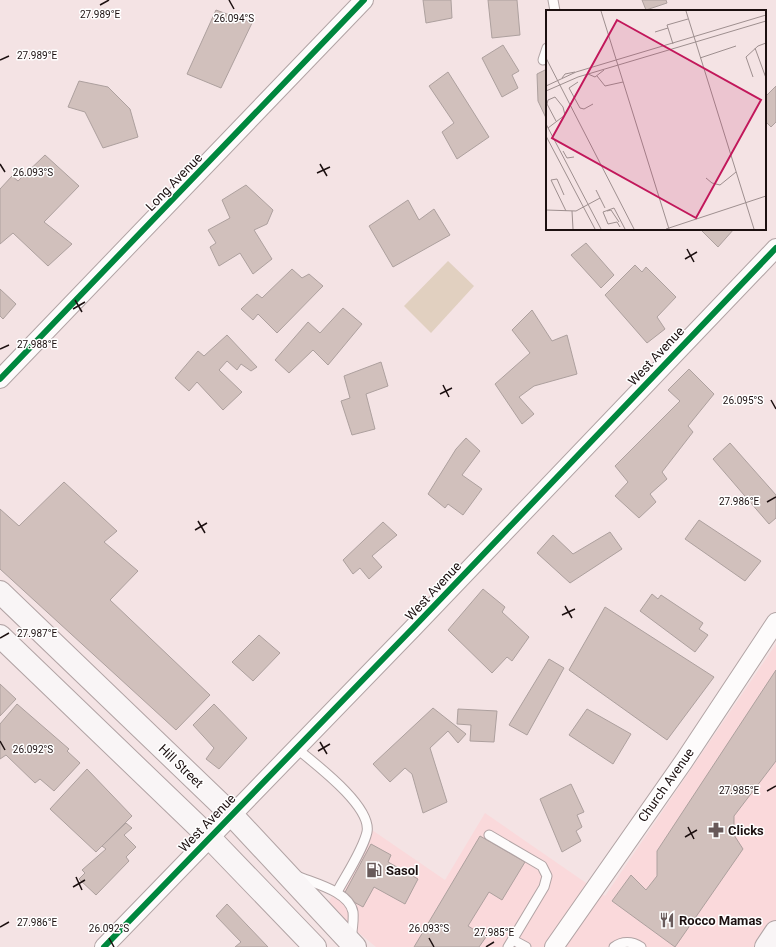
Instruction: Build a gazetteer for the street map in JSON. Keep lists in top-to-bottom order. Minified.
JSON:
{"streets":{"main road":["Hill Street"],"street":["Long Avenue","West Avenue","Church Avenue"]},"crossings":[["West Avenue","Hill Street"]],"places":{"pharmacy":["Clicks"],"fuel station":["Sasol"],"restaurant":["Rocco Mamas"]},"coordinates":["27.989°E","26.094°S","26.093°S","27.988°E","26.095°S","27.986°E","27.987°E","26.092°S","27.985°E"]}
